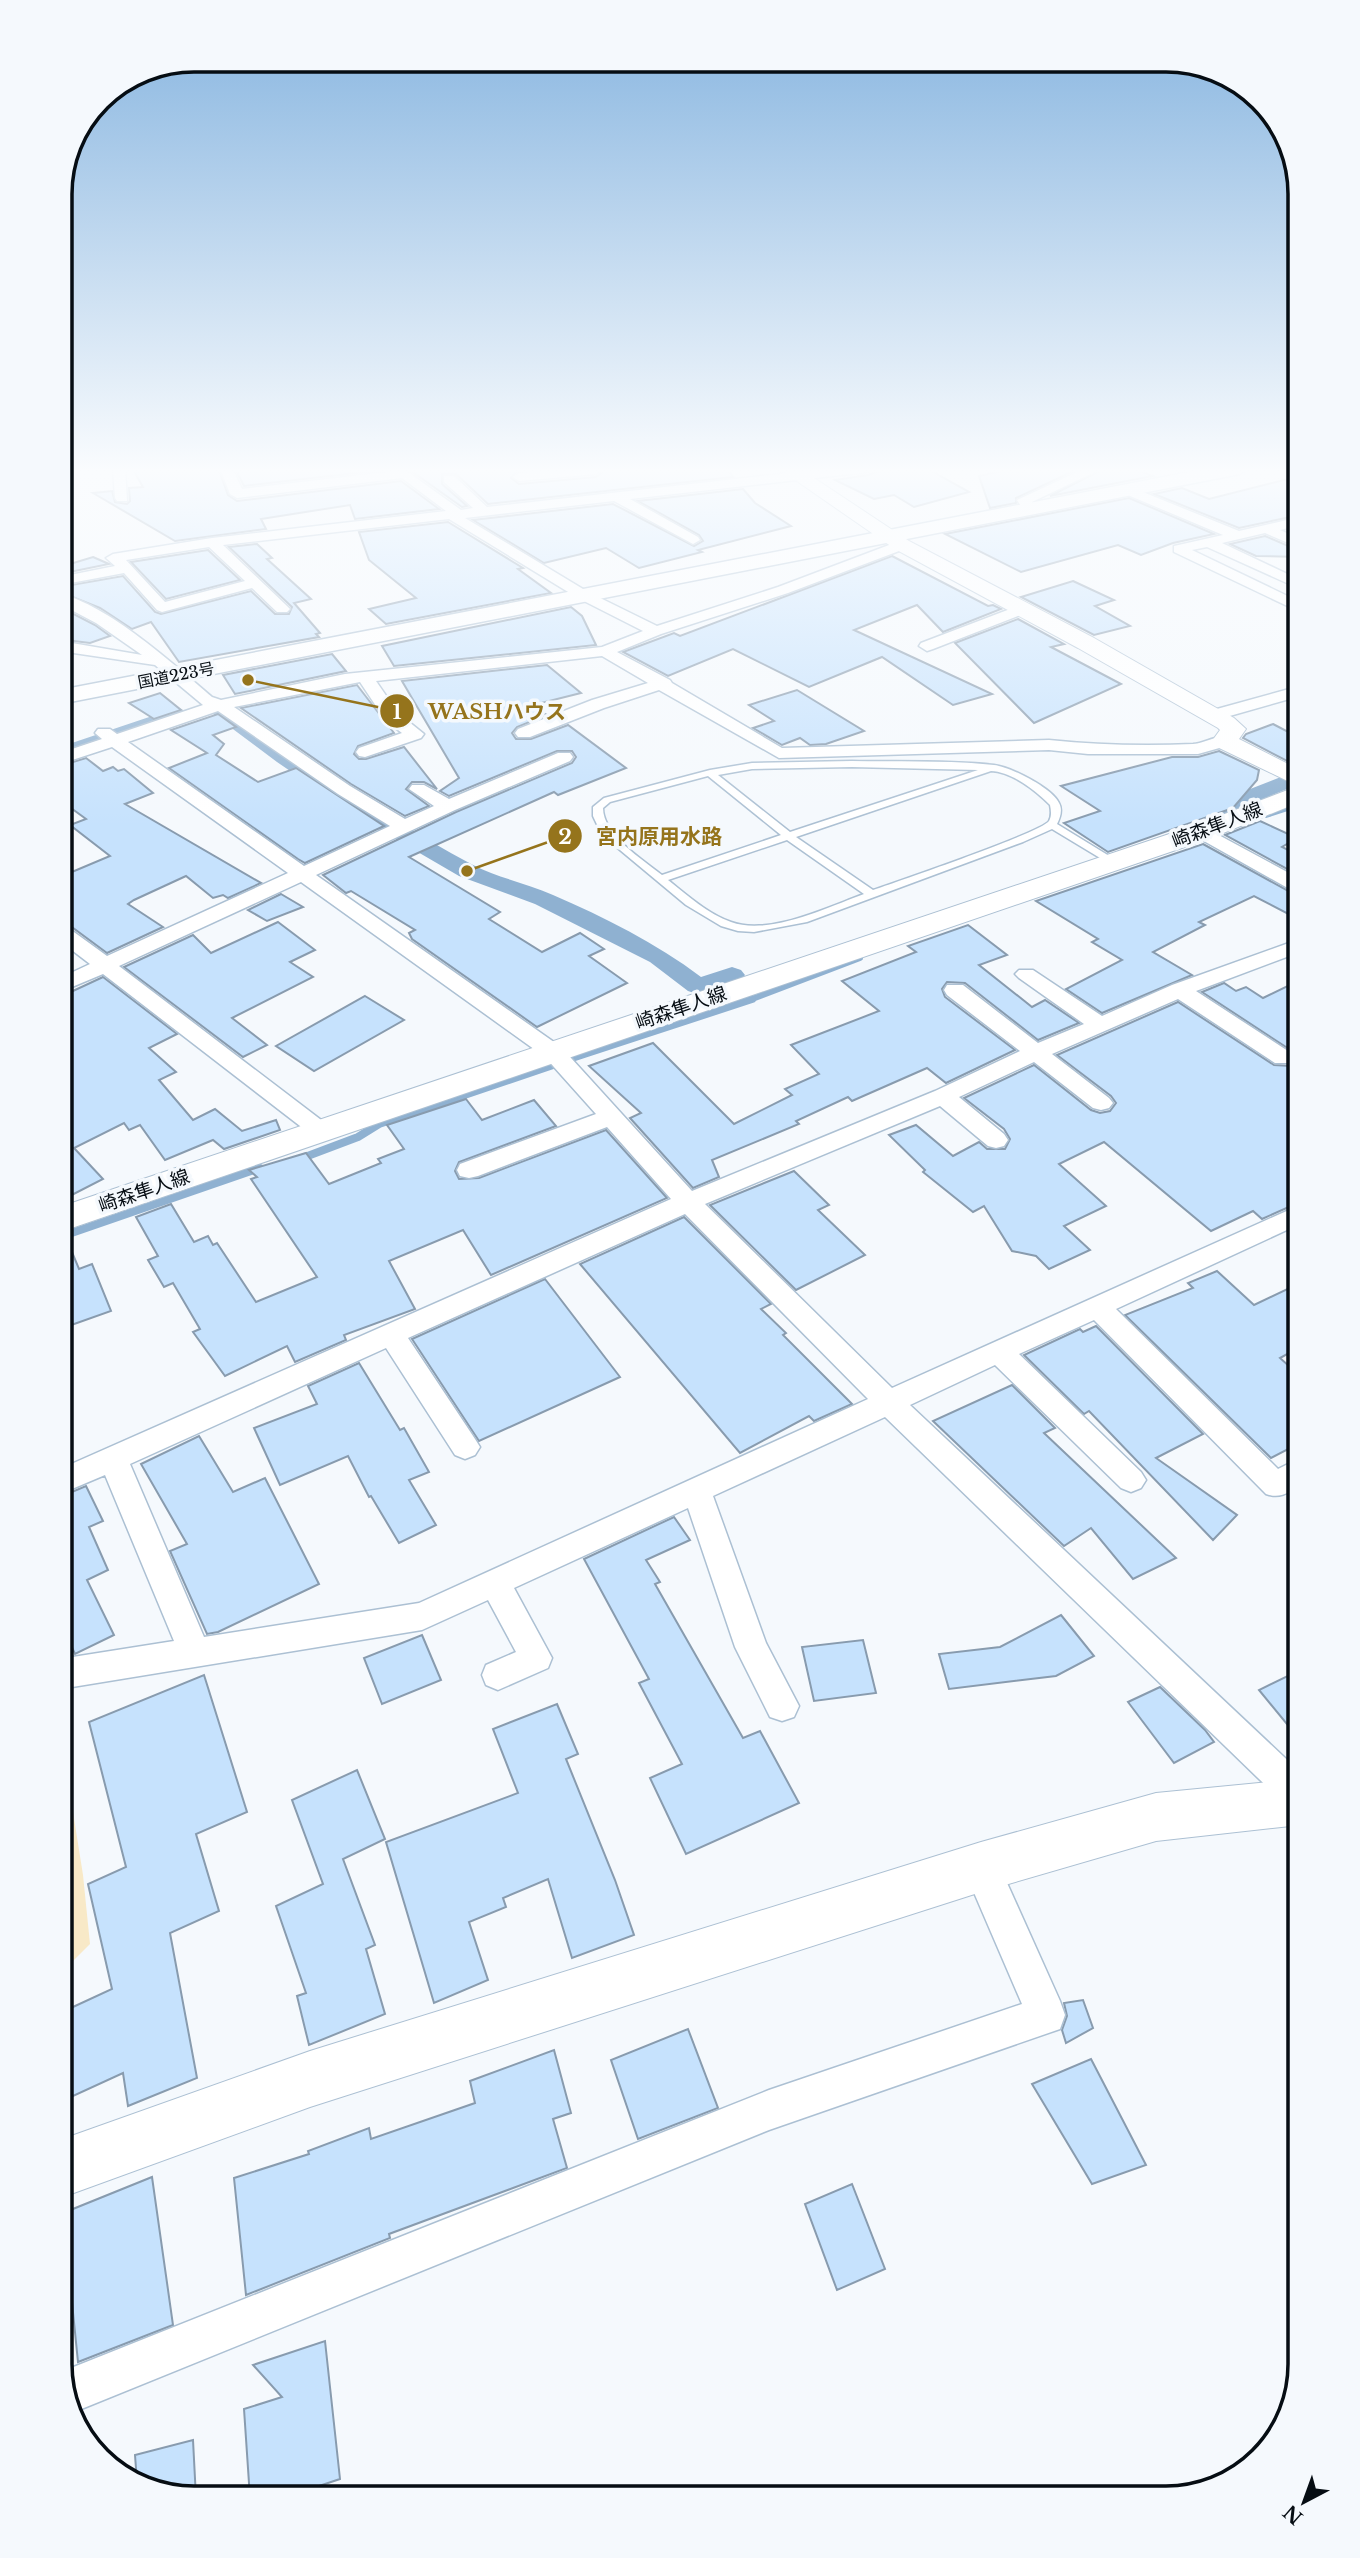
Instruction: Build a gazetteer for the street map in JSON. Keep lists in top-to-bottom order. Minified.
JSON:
{"streets":{"highway":["国道223号"],"street":["崎森隼人線"]},"places":["WASHハウス","宮内原用水路"],"north":"bottom left"}
